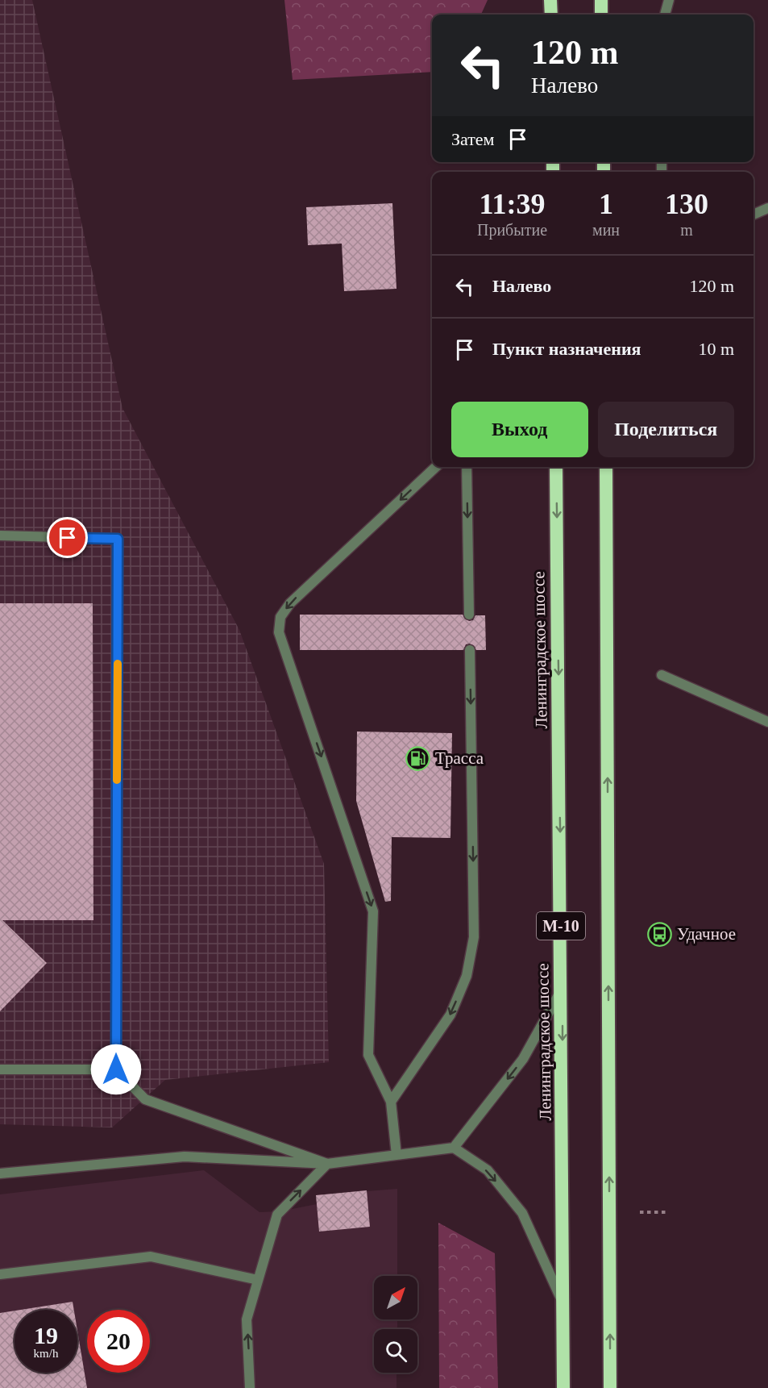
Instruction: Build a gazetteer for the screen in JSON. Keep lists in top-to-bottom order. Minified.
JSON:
{"streets":{"highway":["Ленинградское шоссе","М-10"]},"places":{"fuel station":["Трасса"],"bus stop":["Удачное"]},"north":"top right","page":{"turn":["120 m","Налево"],"then":"Затем","eta":["11:39","Прибытие","1","мин","130","m"],"list":[{"name":"Налево","value":"120 m"},{"name":"Пункт назначения","value":"10 m"}],"buttons":["Выход","Поделиться"],"speed":"19 km/h","limit":"20"}}
